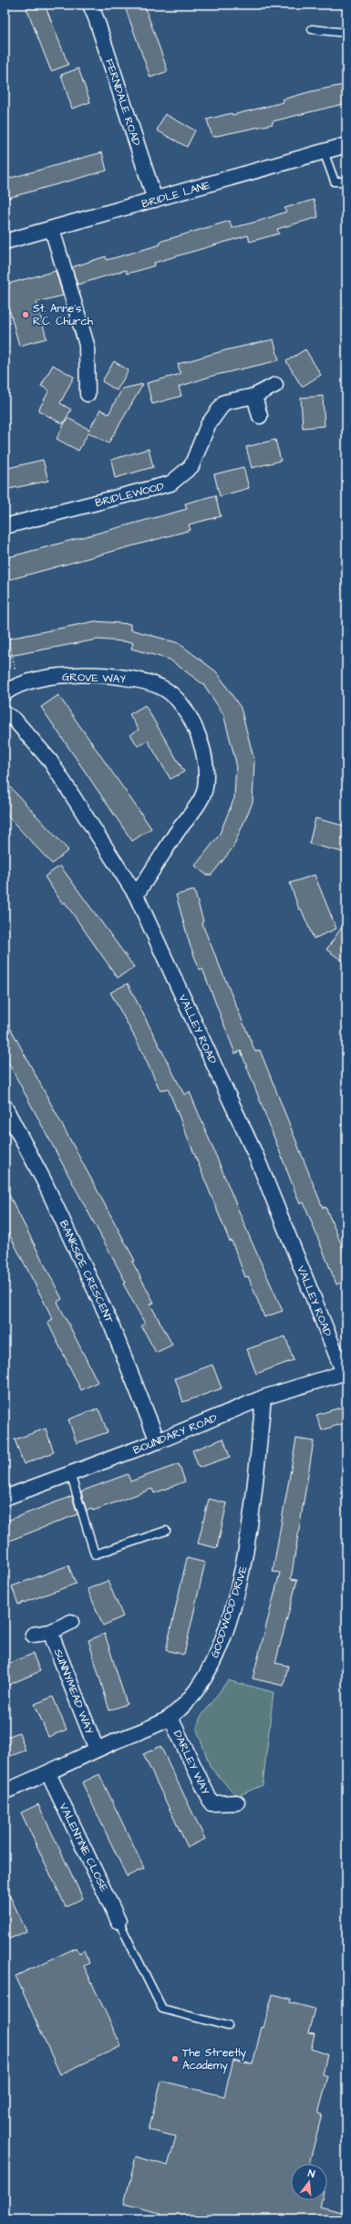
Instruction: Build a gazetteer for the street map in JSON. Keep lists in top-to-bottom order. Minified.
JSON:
{"streets":{"street":["FERNDALE ROAD","BRIDLE LANE","BRIDLEWOOD","GROVE WAY","VALLEY ROAD","BANKSIDE CRESCENT","BOUNDARY ROAD","GOODWOOD DRIVE","SUNNYMEAD WAY","DARLEY WAY","VALENTINE CLOSE"]},"crossings":[["FERNDALE ROAD","BRIDLE LANE"],["GROVE WAY","VALLEY ROAD"],["VALLEY ROAD","BOUNDARY ROAD"],["BANKSIDE CRESCENT","BOUNDARY ROAD"],["BOUNDARY ROAD","GOODWOOD DRIVE"],["GOODWOOD DRIVE","SUNNYMEAD WAY"],["GOODWOOD DRIVE","DARLEY WAY"],["GOODWOOD DRIVE","VALENTINE CLOSE"]],"places":["St. Anne's R.C. Church","The Streetly Academy"],"north":"top"}
